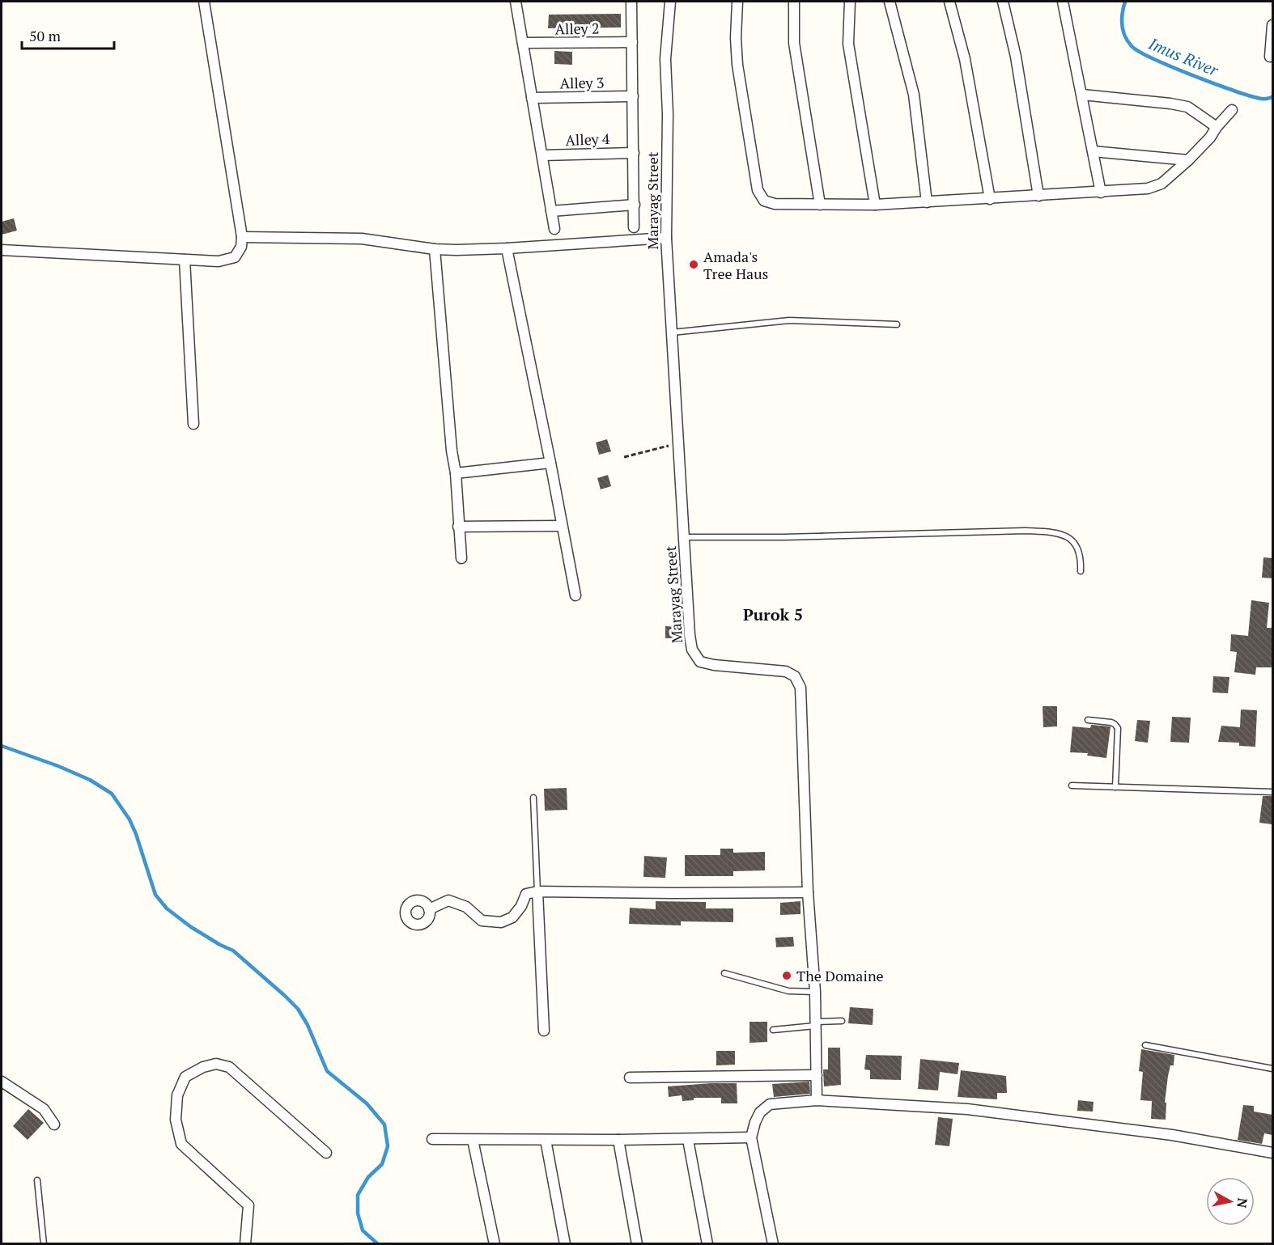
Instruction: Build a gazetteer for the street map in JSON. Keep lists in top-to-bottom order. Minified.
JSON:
{"streets":{"street":["Alley 2","Alley 3","Alley 4","Marayag Street"]},"districts":["Purok 5"],"water":["Imus River"],"places":["Amada's Tree Haus","The Domaine"],"scale_bar":"50 m","north":"right"}
